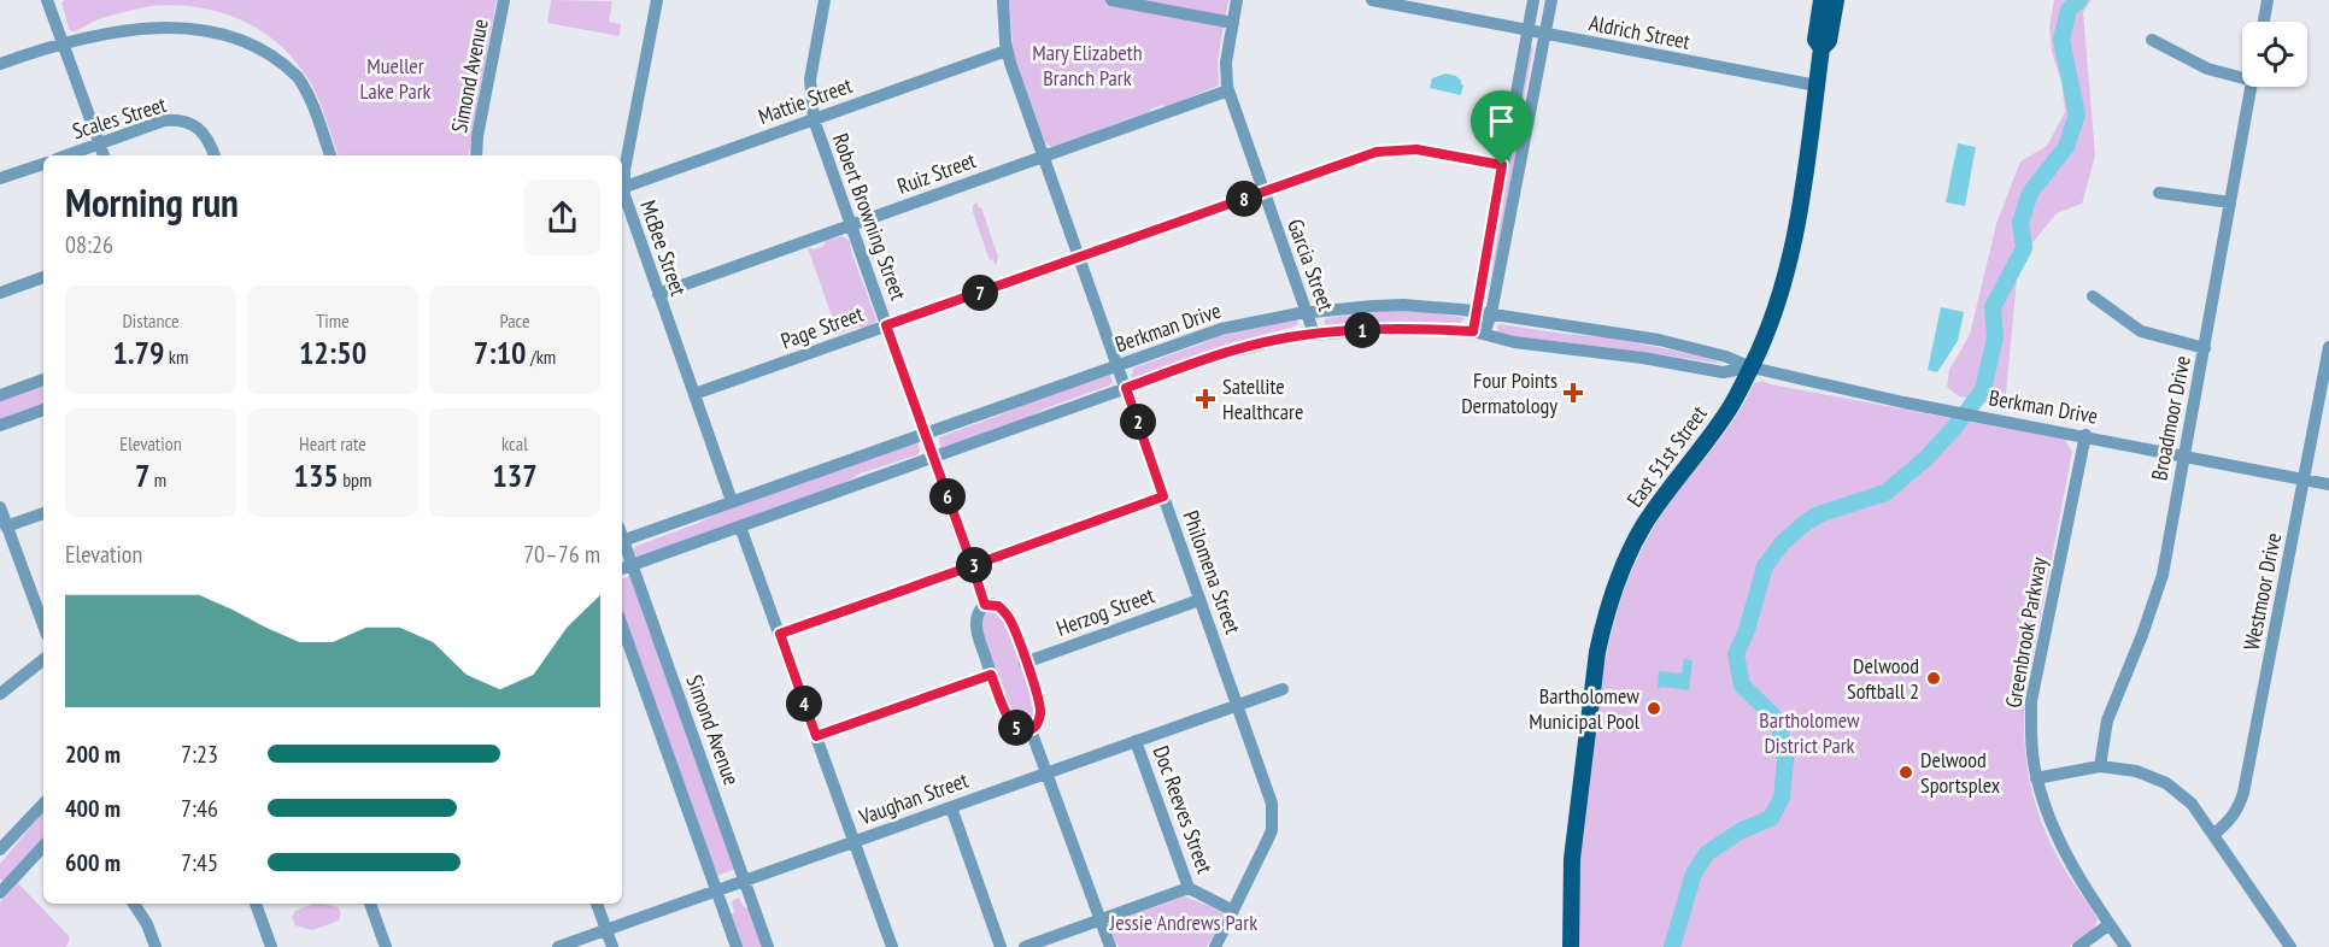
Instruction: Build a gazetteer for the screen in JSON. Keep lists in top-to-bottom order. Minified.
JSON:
{"streets":{"main road":["East 51st Street"],"street":["Aldrich Street","Simond Avenue","Mattie Street","Scales Street","Ruiz Street","Robert Browning Street","McBee Street","Garcia Street","Page Street","Berkman Drive","Broadmoor Drive","Philomena Street","Westmoor Drive","Herzog Street","Greenbrook Parkway","Vaughan Street","Doc Reeves Street"]},"crossings":[["Aldrich Street","East 51st Street"],["Simond Avenue","Berkman Drive"],["Simond Avenue","Vaughan Street"],["Mattie Street","Robert Browning Street"],["Mattie Street","Philomena Street"],["Ruiz Street","Robert Browning Street"],["Ruiz Street","McBee Street"],["Ruiz Street","Garcia Street"],["Ruiz Street","Philomena Street"],["Robert Browning Street","Page Street"],["Robert Browning Street","Berkman Drive"],["McBee Street","Page Street"],["McBee Street","Berkman Drive"],["Garcia Street","Page Street"],["Garcia Street","Berkman Drive"],["Page Street","Philomena Street"],["Berkman Drive","Broadmoor Drive"],["Berkman Drive","East 51st Street"],["Berkman Drive","Philomena Street"],["Berkman Drive","Westmoor Drive"],["Berkman Drive","Greenbrook Parkway"],["Philomena Street","Herzog Street"],["Philomena Street","Vaughan Street"],["Philomena Street","Doc Reeves Street"],["Vaughan Street","Doc Reeves Street"]],"parks":["Mary Elizabeth Branch Park","Mueller Lake Park","Bartholomew District Park","Jessie Andrews Park"],"places":{"health":["Four Points Dermatology","Satellite Healthcare"],"other":["Delwood Softball 2","Bartholomew Municipal Pool","Delwood Sportsplex"]},"page":{"heading":["Morning run","08:26"],"pins":["8","7","1","2","6","3","4","5"],"stats":[["Distance","1.79 km"],["Time","12:50"],["Pace","7:10 /km"],["Elevation","7 m"],["Heart rate","135 bpm"],["kcal","137"]],"chart":["Elevation","70–76 m"],"list":[{"name":"200 m","note":"7:23"},{"name":"400 m","note":"7:46"},{"name":"600 m","note":"7:45"}]}}
